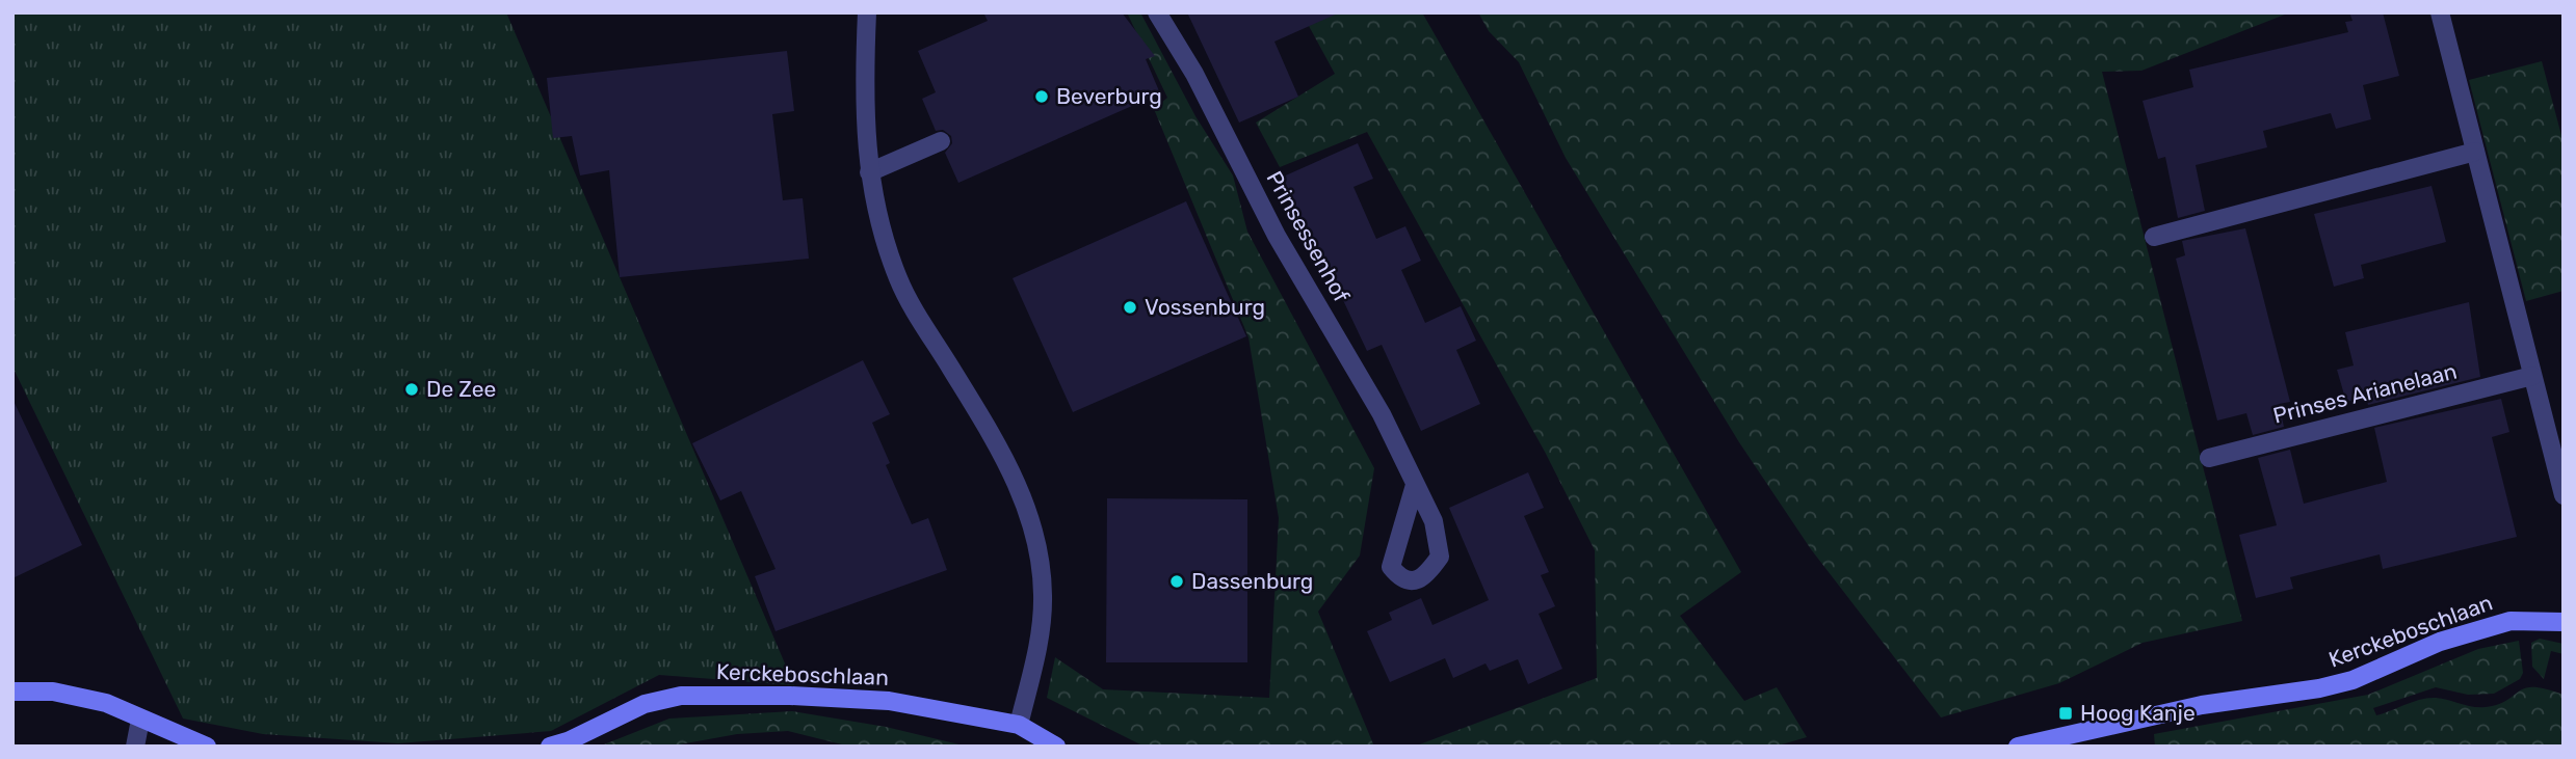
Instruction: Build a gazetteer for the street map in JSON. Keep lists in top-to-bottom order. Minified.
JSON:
{"streets":{"street":["Prinsessenhof","Prinses Arianelaan","Kerckeboschlaan"]},"places":{"other":["Beverburg","Vossenburg","De Zee","Dassenburg"],"transit":["Hoog Kanje"]}}
